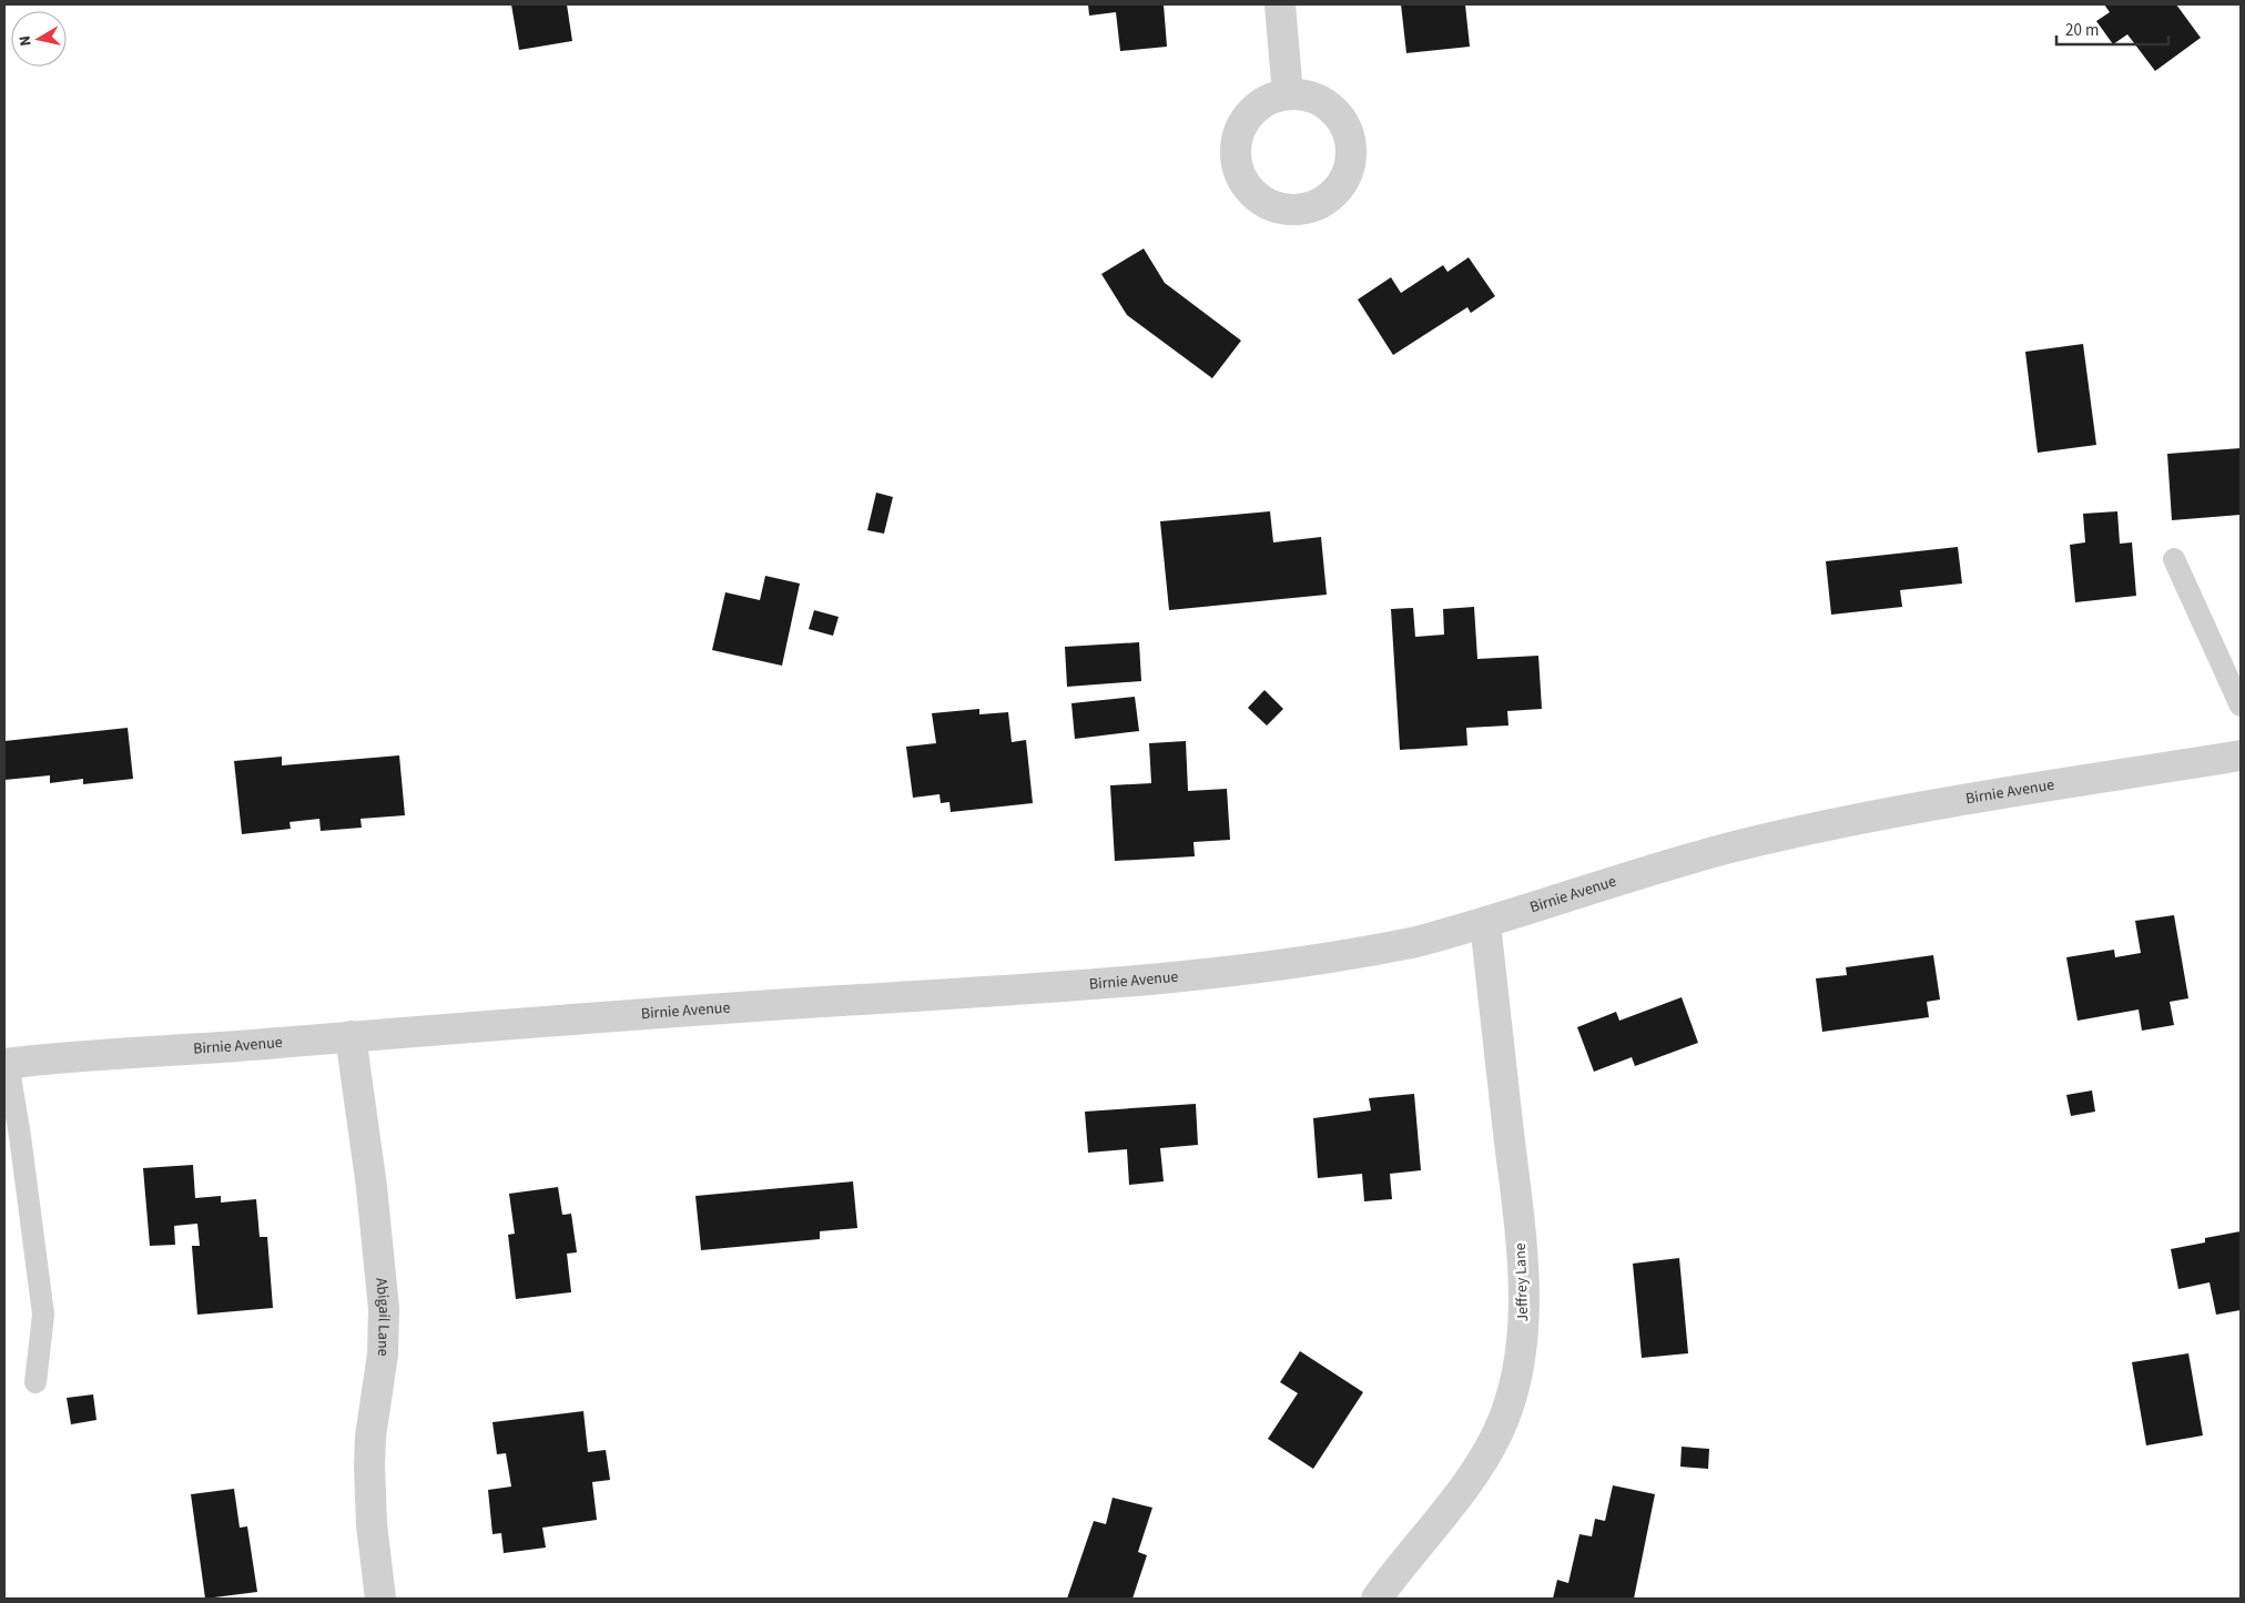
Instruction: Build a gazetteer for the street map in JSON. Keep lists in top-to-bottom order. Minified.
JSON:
{"streets":{"street":["Birnie Avenue","Jeffrey Lane","Abigail Lane"]},"crossings":[["Birnie Avenue","Jeffrey Lane"],["Birnie Avenue","Abigail Lane"]],"scale_bar":"20 m","north":"left"}
